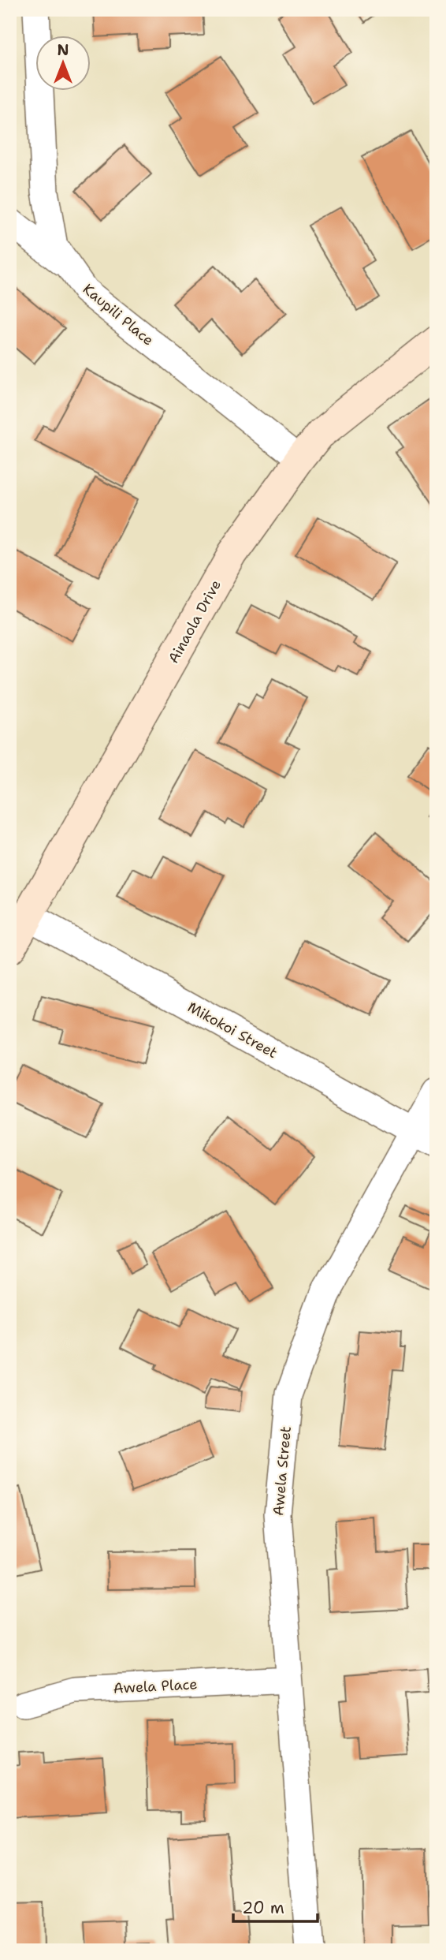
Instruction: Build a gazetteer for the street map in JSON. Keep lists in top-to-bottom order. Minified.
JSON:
{"streets":{"street":["Kaupili Place","Ainaola Drive","Mikokoi Street","Awela Street","Awela Place"]},"crossings":[["Kaupili Place","Ainaola Drive"],["Ainaola Drive","Mikokoi Street"],["Mikokoi Street","Awela Street"],["Awela Street","Awela Place"]],"scale_bar":"20 m","north":"top"}
